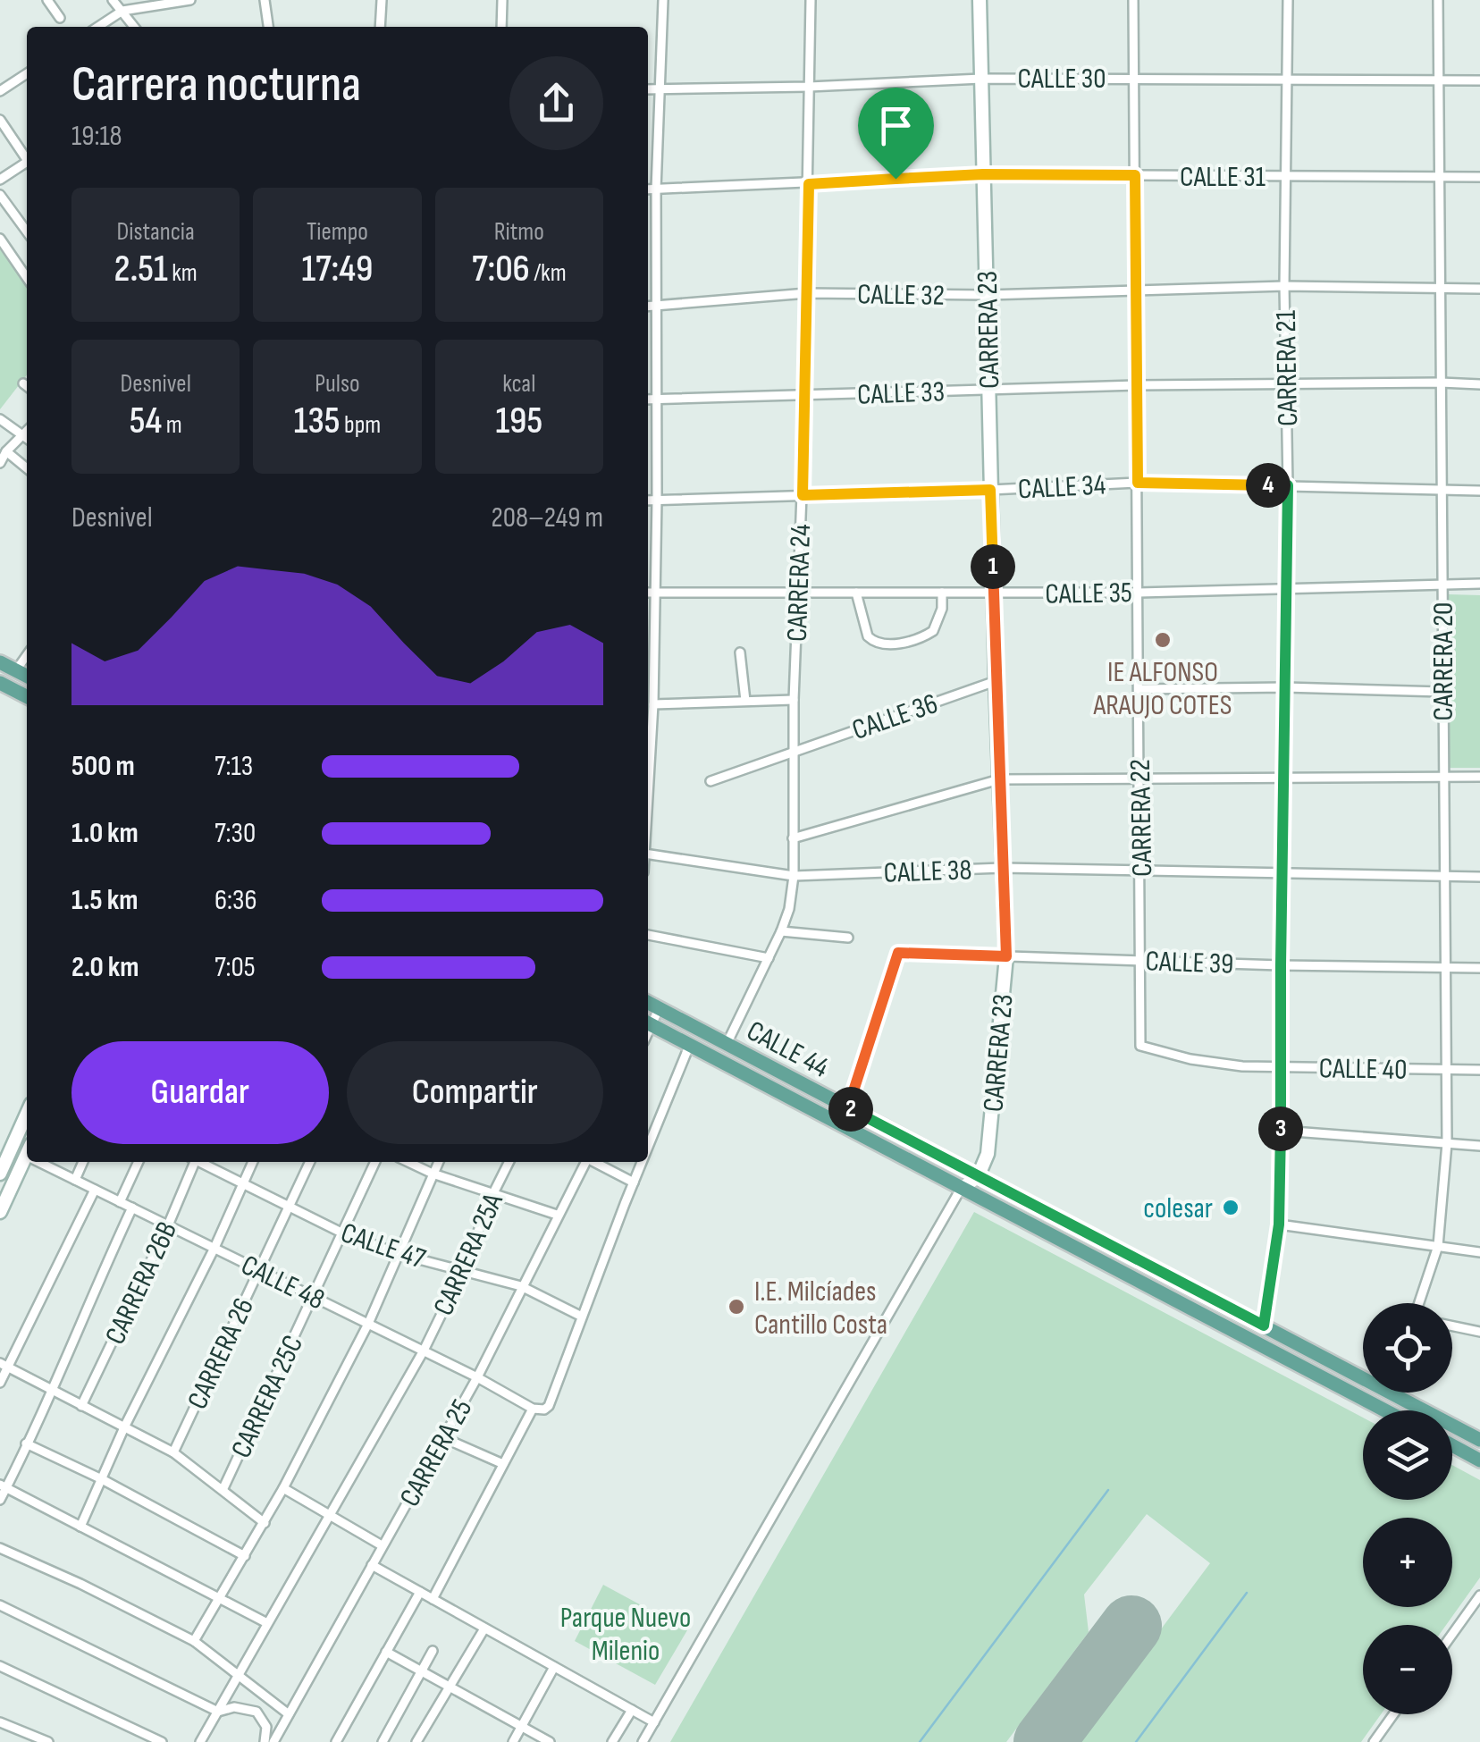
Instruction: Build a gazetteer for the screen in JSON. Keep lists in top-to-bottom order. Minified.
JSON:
{"streets":{"main road":["CALLE 44"],"street":["CALLE 30","CALLE 31","CALLE 32","CARRERA 23","CARRERA 21","CALLE 33","CALLE 34","CARRERA 24","CALLE 35","CARRERA 20","CALLE 36","CARRERA 22","CALLE 38","CALLE 39","CALLE 40","CALLE 47","CARRERA 25A","CALLE 48","CARRERA 26B","CARRERA 26","CARRERA 25C","CARRERA 25"]},"crossings":[["CALLE 30","CARRERA 23"],["CALLE 30","CARRERA 21"],["CALLE 30","CARRERA 24"],["CALLE 30","CARRERA 20"],["CALLE 30","CARRERA 22"],["CALLE 31","CARRERA 23"],["CALLE 31","CARRERA 21"],["CALLE 31","CARRERA 24"],["CALLE 31","CARRERA 20"],["CALLE 31","CARRERA 22"],["CALLE 32","CARRERA 23"],["CALLE 32","CARRERA 21"],["CALLE 32","CARRERA 24"],["CALLE 32","CARRERA 20"],["CALLE 32","CARRERA 22"],["CARRERA 23","CALLE 33"],["CARRERA 23","CALLE 34"],["CARRERA 23","CALLE 35"],["CARRERA 23","CALLE 36"],["CARRERA 23","CALLE 38"],["CARRERA 23","CALLE 39"],["CARRERA 23","CALLE 44"],["CARRERA 21","CALLE 33"],["CARRERA 21","CALLE 34"],["CARRERA 21","CALLE 35"],["CARRERA 21","CALLE 38"],["CARRERA 21","CALLE 39"],["CARRERA 21","CALLE 44"],["CARRERA 21","CALLE 40"],["CALLE 33","CARRERA 24"],["CALLE 33","CARRERA 20"],["CALLE 33","CARRERA 22"],["CALLE 34","CARRERA 24"],["CALLE 34","CARRERA 20"],["CALLE 34","CARRERA 22"],["CARRERA 24","CALLE 35"],["CARRERA 24","CALLE 36"],["CARRERA 24","CALLE 38"],["CARRERA 24","CALLE 44"],["CALLE 35","CARRERA 20"],["CALLE 35","CARRERA 22"],["CARRERA 20","CALLE 38"],["CARRERA 20","CALLE 39"],["CARRERA 20","CALLE 40"],["CARRERA 22","CALLE 38"],["CARRERA 22","CALLE 39"],["CARRERA 22","CALLE 40"],["CALLE 39","CALLE 44"],["CALLE 47","CARRERA 25A"],["CALLE 47","CARRERA 26"],["CALLE 47","CARRERA 25C"],["CALLE 47","CARRERA 25"],["CARRERA 25A","CALLE 48"],["CALLE 48","CARRERA 26B"],["CALLE 48","CARRERA 26"],["CALLE 48","CARRERA 25C"],["CALLE 48","CARRERA 25"]],"parks":["Parque Nuevo Milenio"],"places":["IE ALFONSO ARAUJO COTES","colesar","I.E. Milcíades Cantillo Costa"],"page":{"heading":["Carrera nocturna","19:18"],"stats":[["Distancia","2.51 km"],["Tiempo","17:49"],["Ritmo","7:06 /km"],["Desnivel","54 m"],["Pulso","135 bpm"],["kcal","195"]],"pins":["4","1","2","3"],"chart":["Desnivel","208–249 m"],"list":[{"name":"500 m","note":"7:13"},{"name":"1.0 km","note":"7:30"},{"name":"1.5 km","note":"6:36"},{"name":"2.0 km","note":"7:05"}],"buttons":["Guardar","Compartir"],"map_buttons":["+","−"]}}
